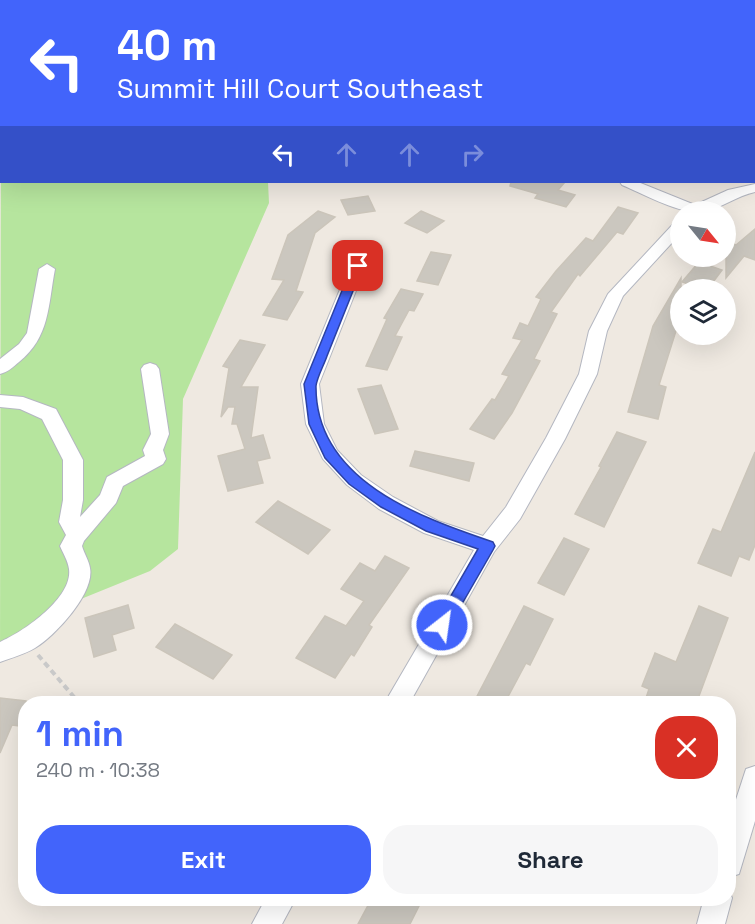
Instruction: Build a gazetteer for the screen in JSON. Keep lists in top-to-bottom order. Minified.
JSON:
{"north":"bottom right","page":{"turn":["40 m","Summit Hill Court Southeast"],"heading":["1 min","240 m · 10:38"],"buttons":["Exit","Share"]}}
